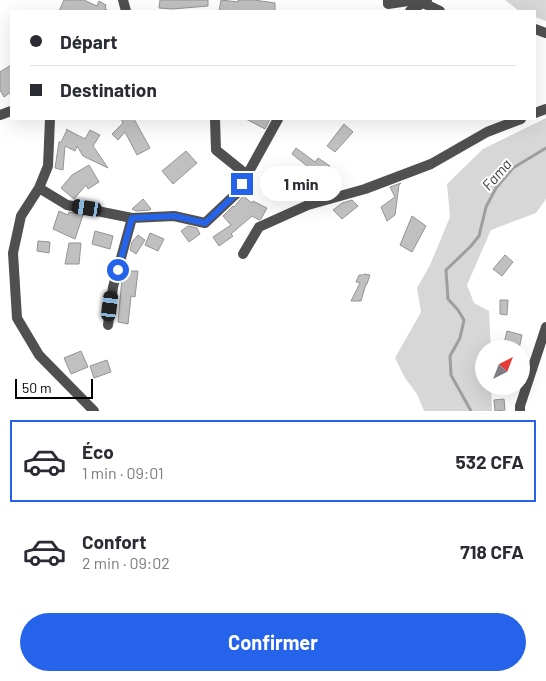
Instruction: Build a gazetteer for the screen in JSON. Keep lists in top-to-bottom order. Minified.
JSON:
{"water":["Fama"],"scale_bar":"50 m","north":"top right","page":{"banner":["Départ","Destination"],"bubble":"1 min","scale":"50 m","list":[{"name":"Éco","note":"1 min · 09:01","value":"532 CFA"},{"name":"Confort","note":"2 min · 09:02","value":"718 CFA"}],"buttons":"Confirmer"}}
